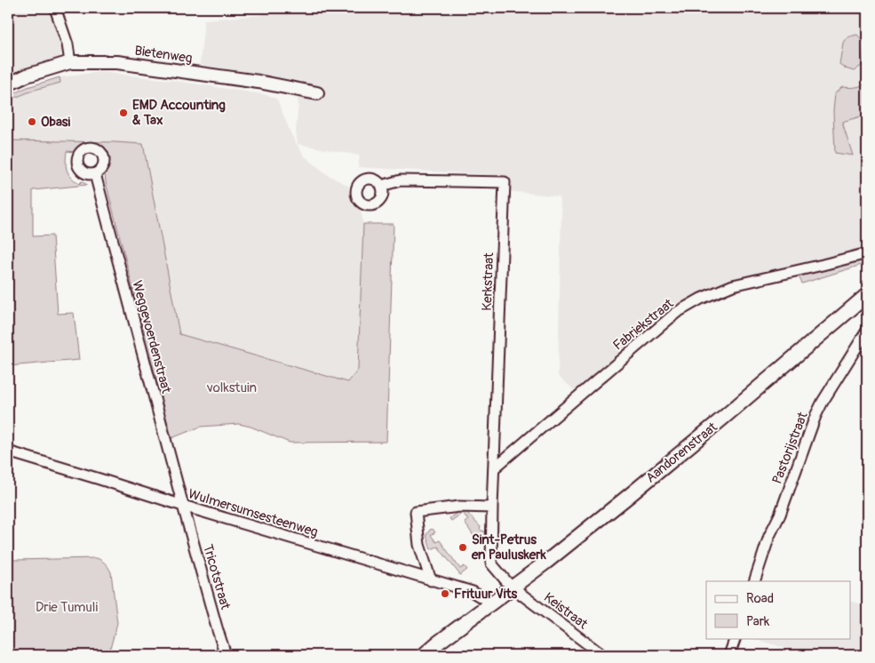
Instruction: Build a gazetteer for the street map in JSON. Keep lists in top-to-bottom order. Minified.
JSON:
{"streets":{"main road":["Aandorenstraat"],"street":["Bietenweg","Kerkstraat","Fabriekstraat","Weggevoerdenstraat","Pastorijstraat","Wulmersumsesteenweg","Tricotstraat","Keistraat"]},"crossings":[["Kerkstraat","Fabriekstraat"],["Kerkstraat","Aandorenstraat"],["Kerkstraat","Keistraat"],["Weggevoerdenstraat","Wulmersumsesteenweg"],["Weggevoerdenstraat","Tricotstraat"],["Aandorenstraat","Wulmersumsesteenweg"],["Aandorenstraat","Keistraat"],["Wulmersumsesteenweg","Tricotstraat"]],"parks":["volkstuin","Drie Tumuli"],"places":["EMD Accounting & Tax","Obasi","Sint-Petrus en Pauluskerk","Frituur Vits"],"legend":["Road","Park"]}
